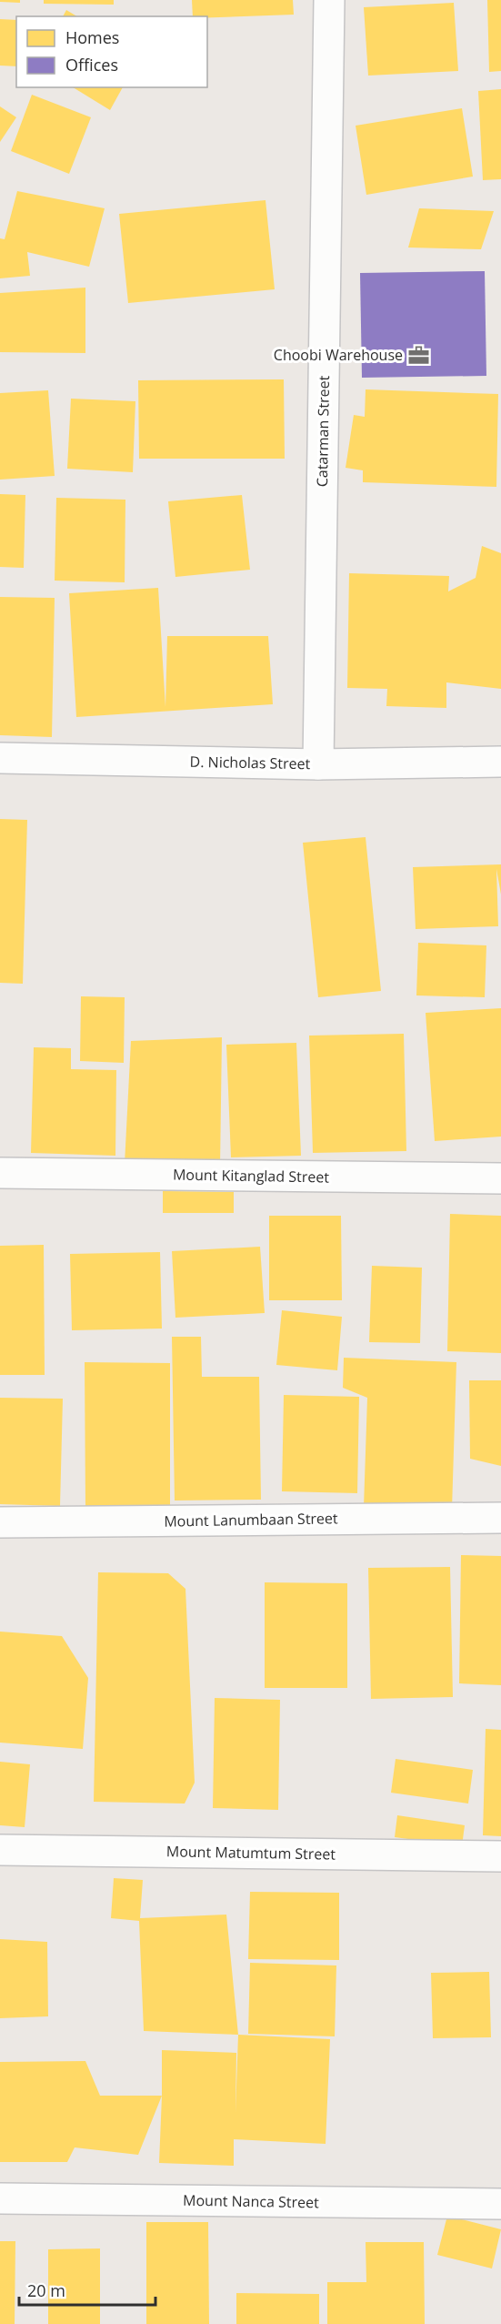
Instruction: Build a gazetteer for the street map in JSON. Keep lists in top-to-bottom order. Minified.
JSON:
{"streets":{"street":["Catarman Street","D. Nicholas Street","Mount Kitanglad Street","Mount Lanumbaan Street","Mount Matumtum Street","Mount Nanca Street"]},"crossings":[["Catarman Street","D. Nicholas Street"]],"places":{"office":["Choobi Warehouse"]},"legend":["Homes","Offices"],"scale_bar":"20 m"}
